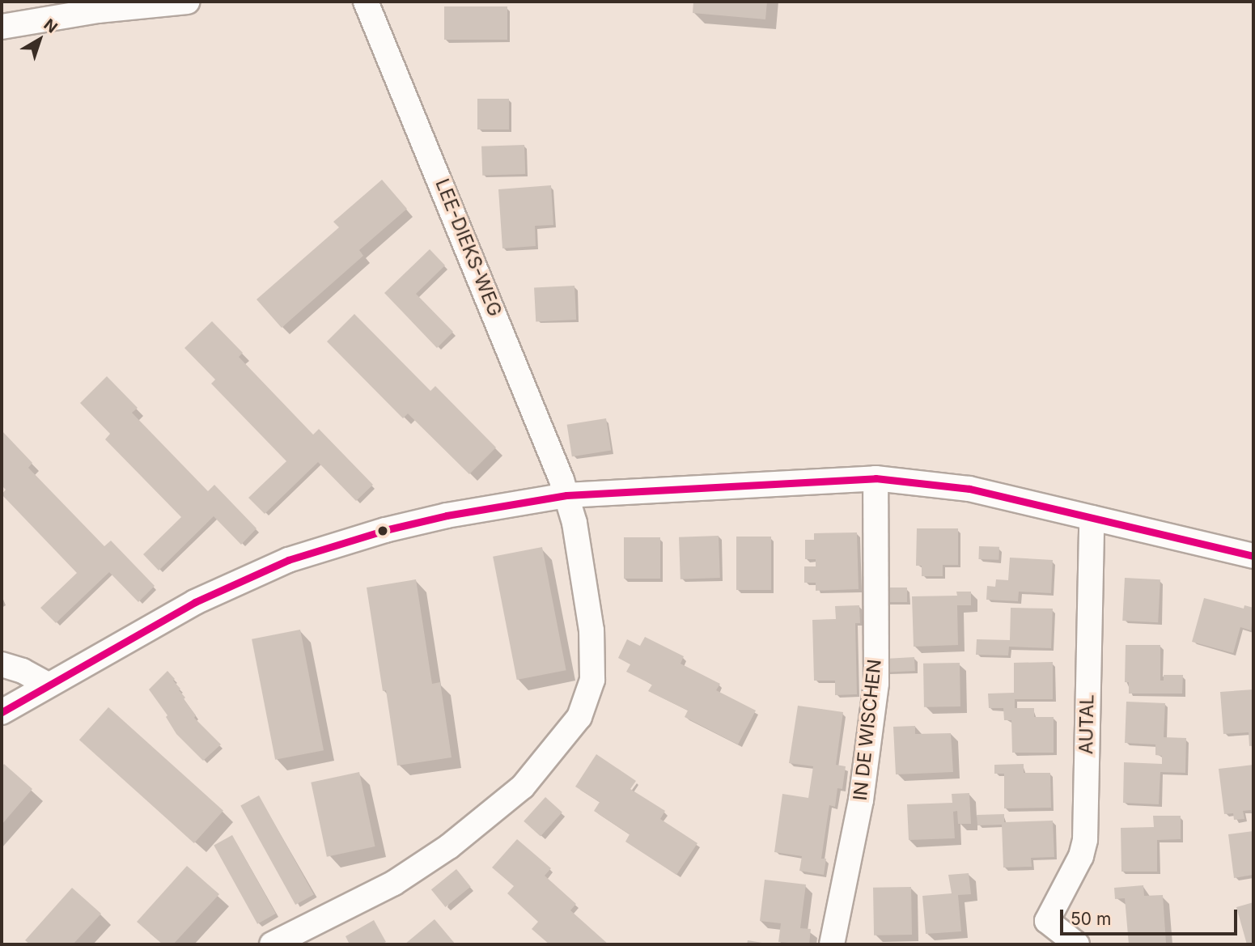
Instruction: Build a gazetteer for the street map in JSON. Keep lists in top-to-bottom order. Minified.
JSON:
{"streets":{"street":["LEE-DIEKS-WEG","AUTAL","IN DE WISCHEN"]},"scale_bar":"50 m","north":"top right"}
